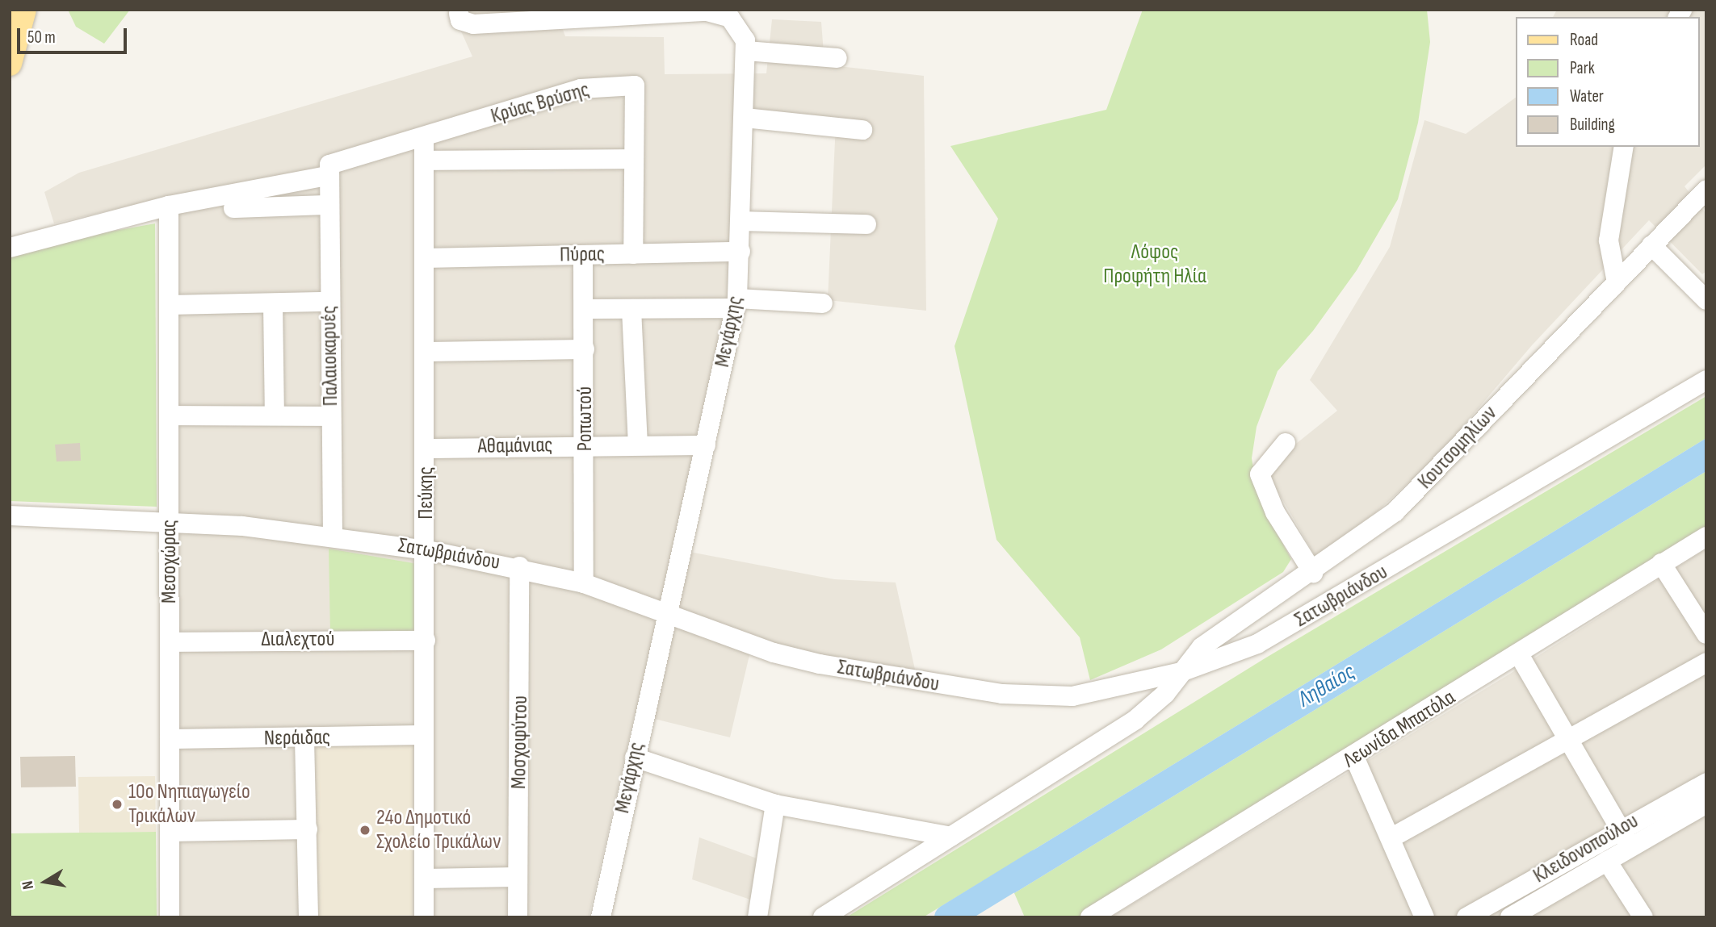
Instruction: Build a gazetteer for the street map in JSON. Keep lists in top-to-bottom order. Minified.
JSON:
{"streets":{"street":["Κρύας Βρύσης","Πύρας","Μεγάρχης","Παλαιοκαρυές","Ροπωτού","Αθαμάνιας","Κουτσομηλίων","Πεύκης","Σατωβριάνδου","Μεσοχώρας","Διαλεχτού","Λεωνίδα Μπατόλα","Νεράιδας","Μοσχοφύτου","Κλειδονοπούλου"]},"crossings":[["Κρύας Βρύσης","Πύρας"],["Κρύας Βρύσης","Παλαιοκαρυές"],["Κρύας Βρύσης","Πεύκης"],["Πύρας","Μεγάρχης"],["Πύρας","Ροπωτού"],["Πύρας","Πεύκης"],["Μεγάρχης","Αθαμάνιας"],["Μεγάρχης","Σατωβριάνδου"],["Παλαιοκαρυές","Σατωβριάνδου"],["Ροπωτού","Αθαμάνιας"],["Ροπωτού","Σατωβριάνδου"],["Αθαμάνιας","Πεύκης"],["Κουτσομηλίων","Σατωβριάνδου"],["Πεύκης","Σατωβριάνδου"],["Πεύκης","Διαλεχτού"],["Πεύκης","Νεράιδας"],["Σατωβριάνδου","Μεσοχώρας"],["Σατωβριάνδου","Μοσχοφύτου"],["Μεσοχώρας","Διαλεχτού"],["Μεσοχώρας","Νεράιδας"]],"water":["Ληθαίος"],"parks":["Λόφος Προφήτη Ηλία"],"places":["10ο Νηπιαγωγείο Τρικάλων","24ο Δημοτικό Σχολείο Τρικάλων"],"legend":["Road","Park","Water","Building"],"scale_bar":"50 m","north":"left"}
